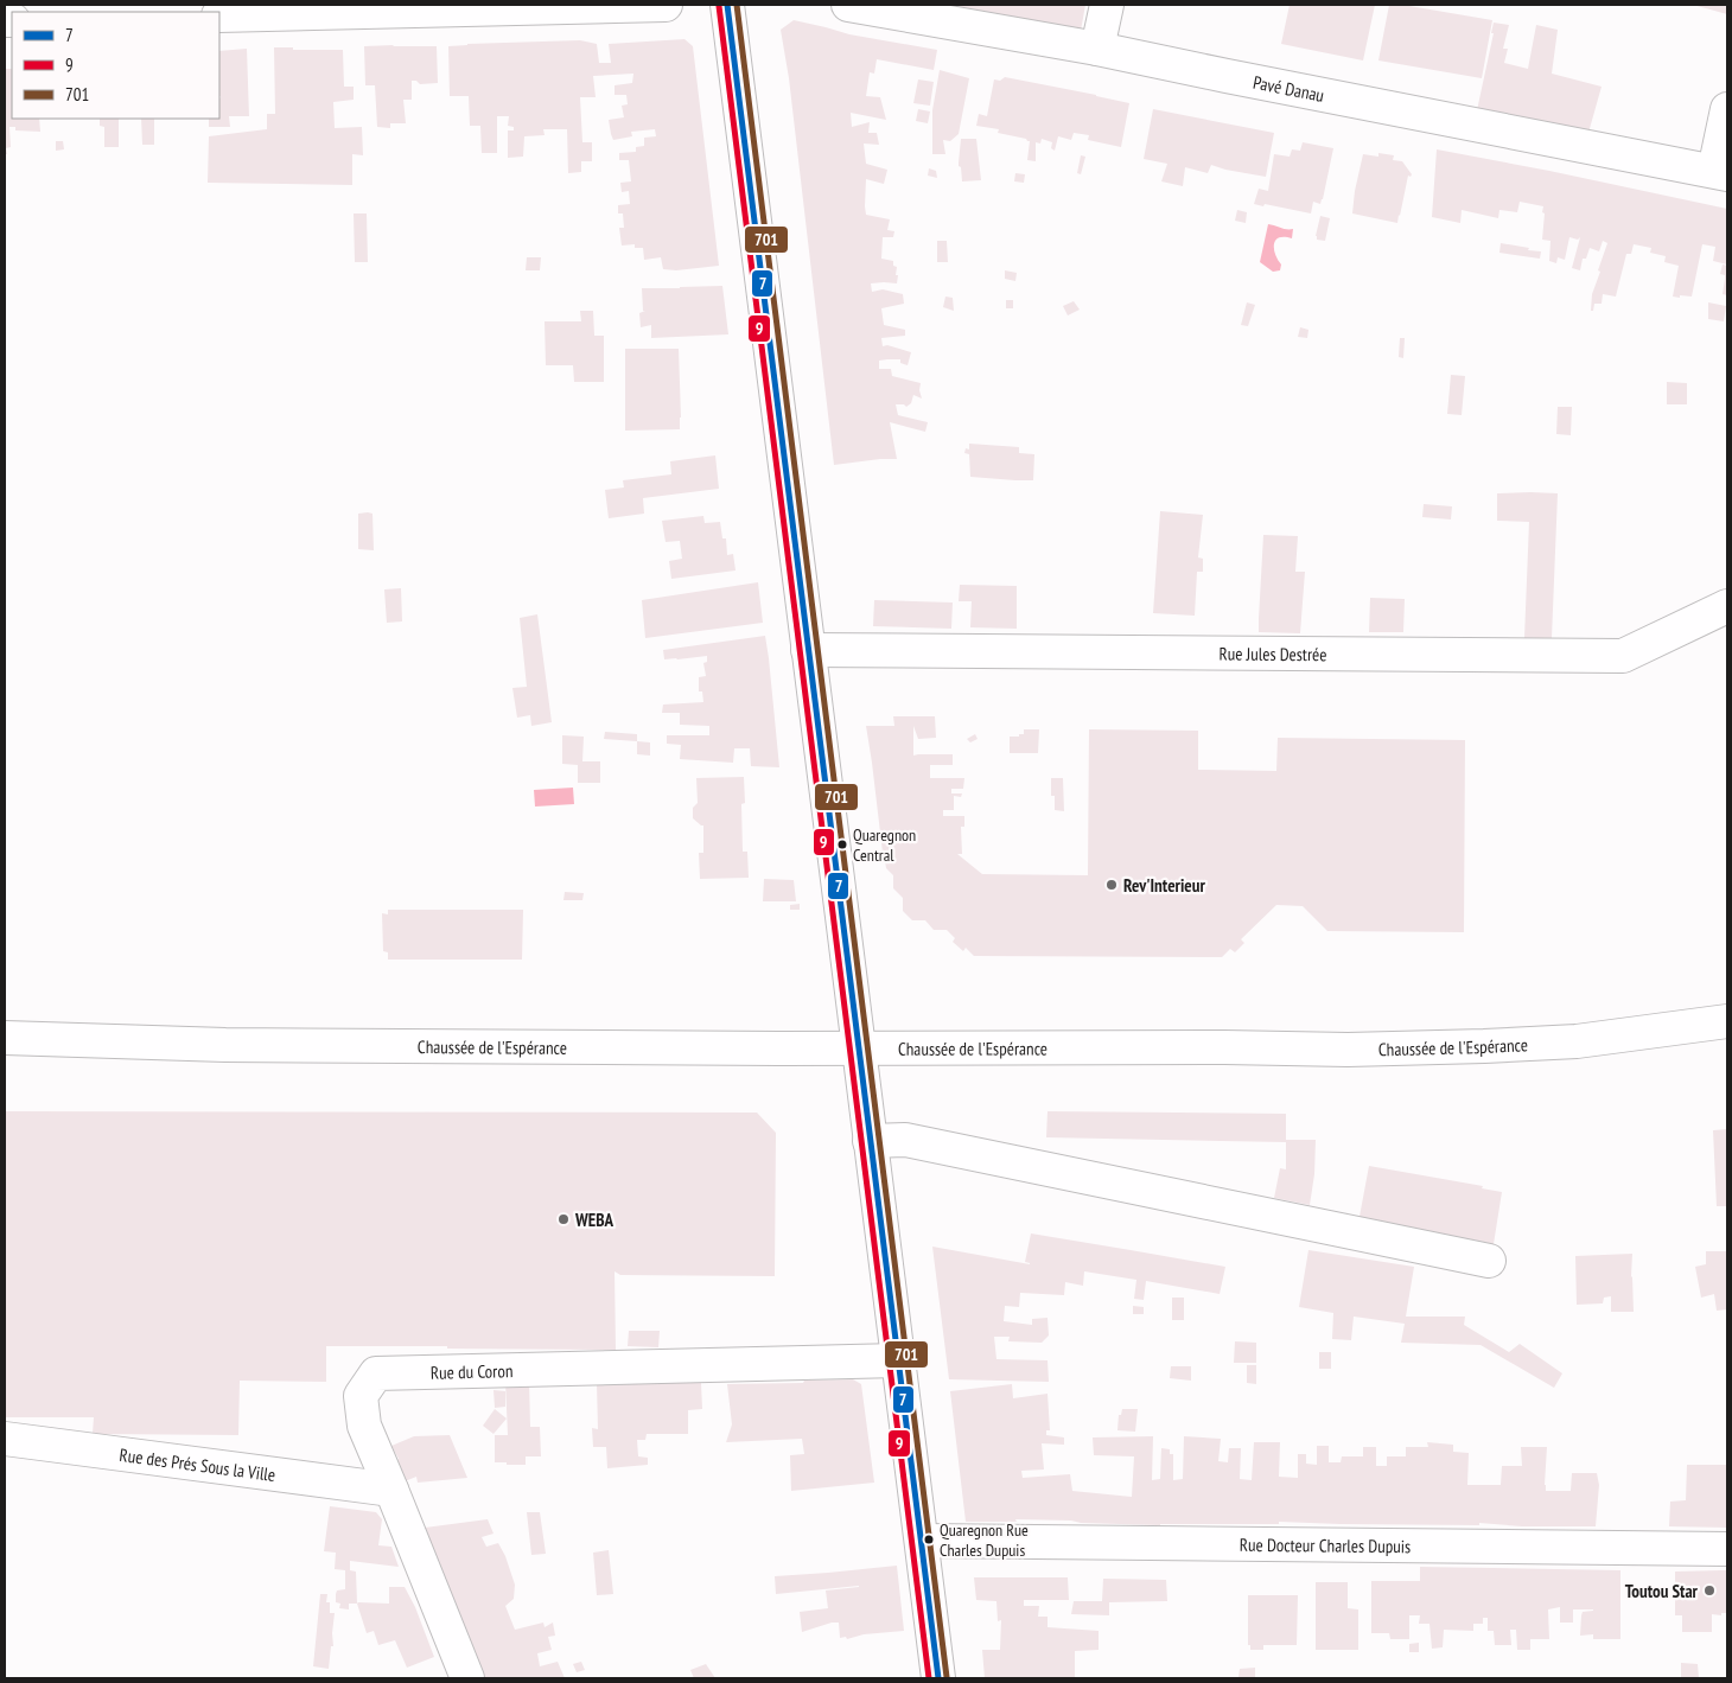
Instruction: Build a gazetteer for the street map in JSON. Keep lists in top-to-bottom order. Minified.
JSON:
{"streets":{"street":["Pavé Danau","Rue Jules Destrée","Chaussée de l'Espérance","Rue du Coron","Rue des Prés Sous la Ville","Rue Docteur Charles Dupuis"]},"crossings":[["Rue du Coron","Rue des Prés Sous la Ville"]],"places":["Quaregnon Central","Rev'Interieur","WEBA","Quaregnon Rue Charles Dupuis","Toutou Star"],"lines":["transit line 7","transit line 701","transit line 9"],"legend":["7","9","701"]}
